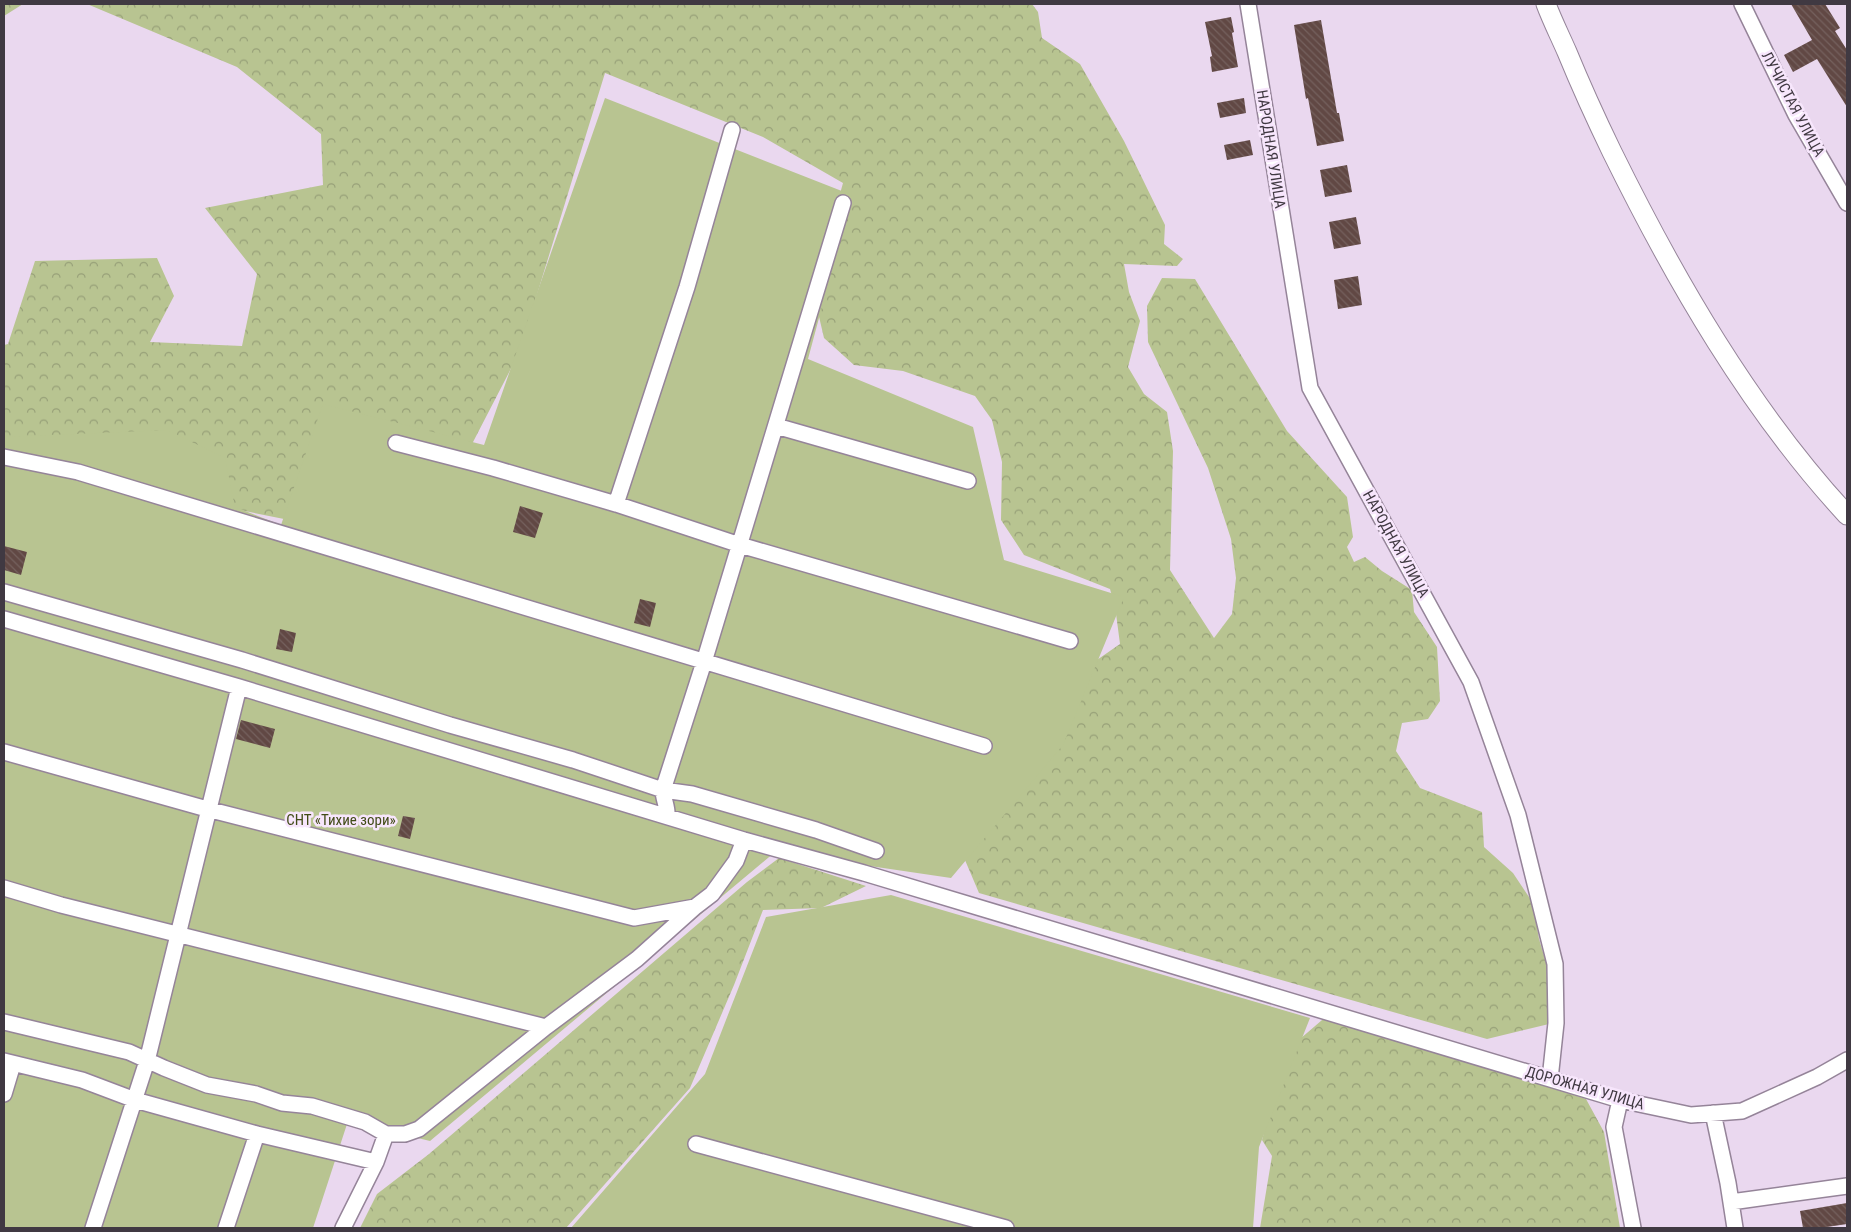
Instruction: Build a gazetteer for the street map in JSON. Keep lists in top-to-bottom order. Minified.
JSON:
{"streets":{"street":["ЛУЧИСТАЯ УЛИЦА","НАРОДНАЯ УЛИЦА","ДОРОЖНАЯ УЛИЦА"]},"crossings":[["НАРОДНАЯ УЛИЦА","ДОРОЖНАЯ УЛИЦА"]],"parks":["СНТ «Тихие зори»"]}
